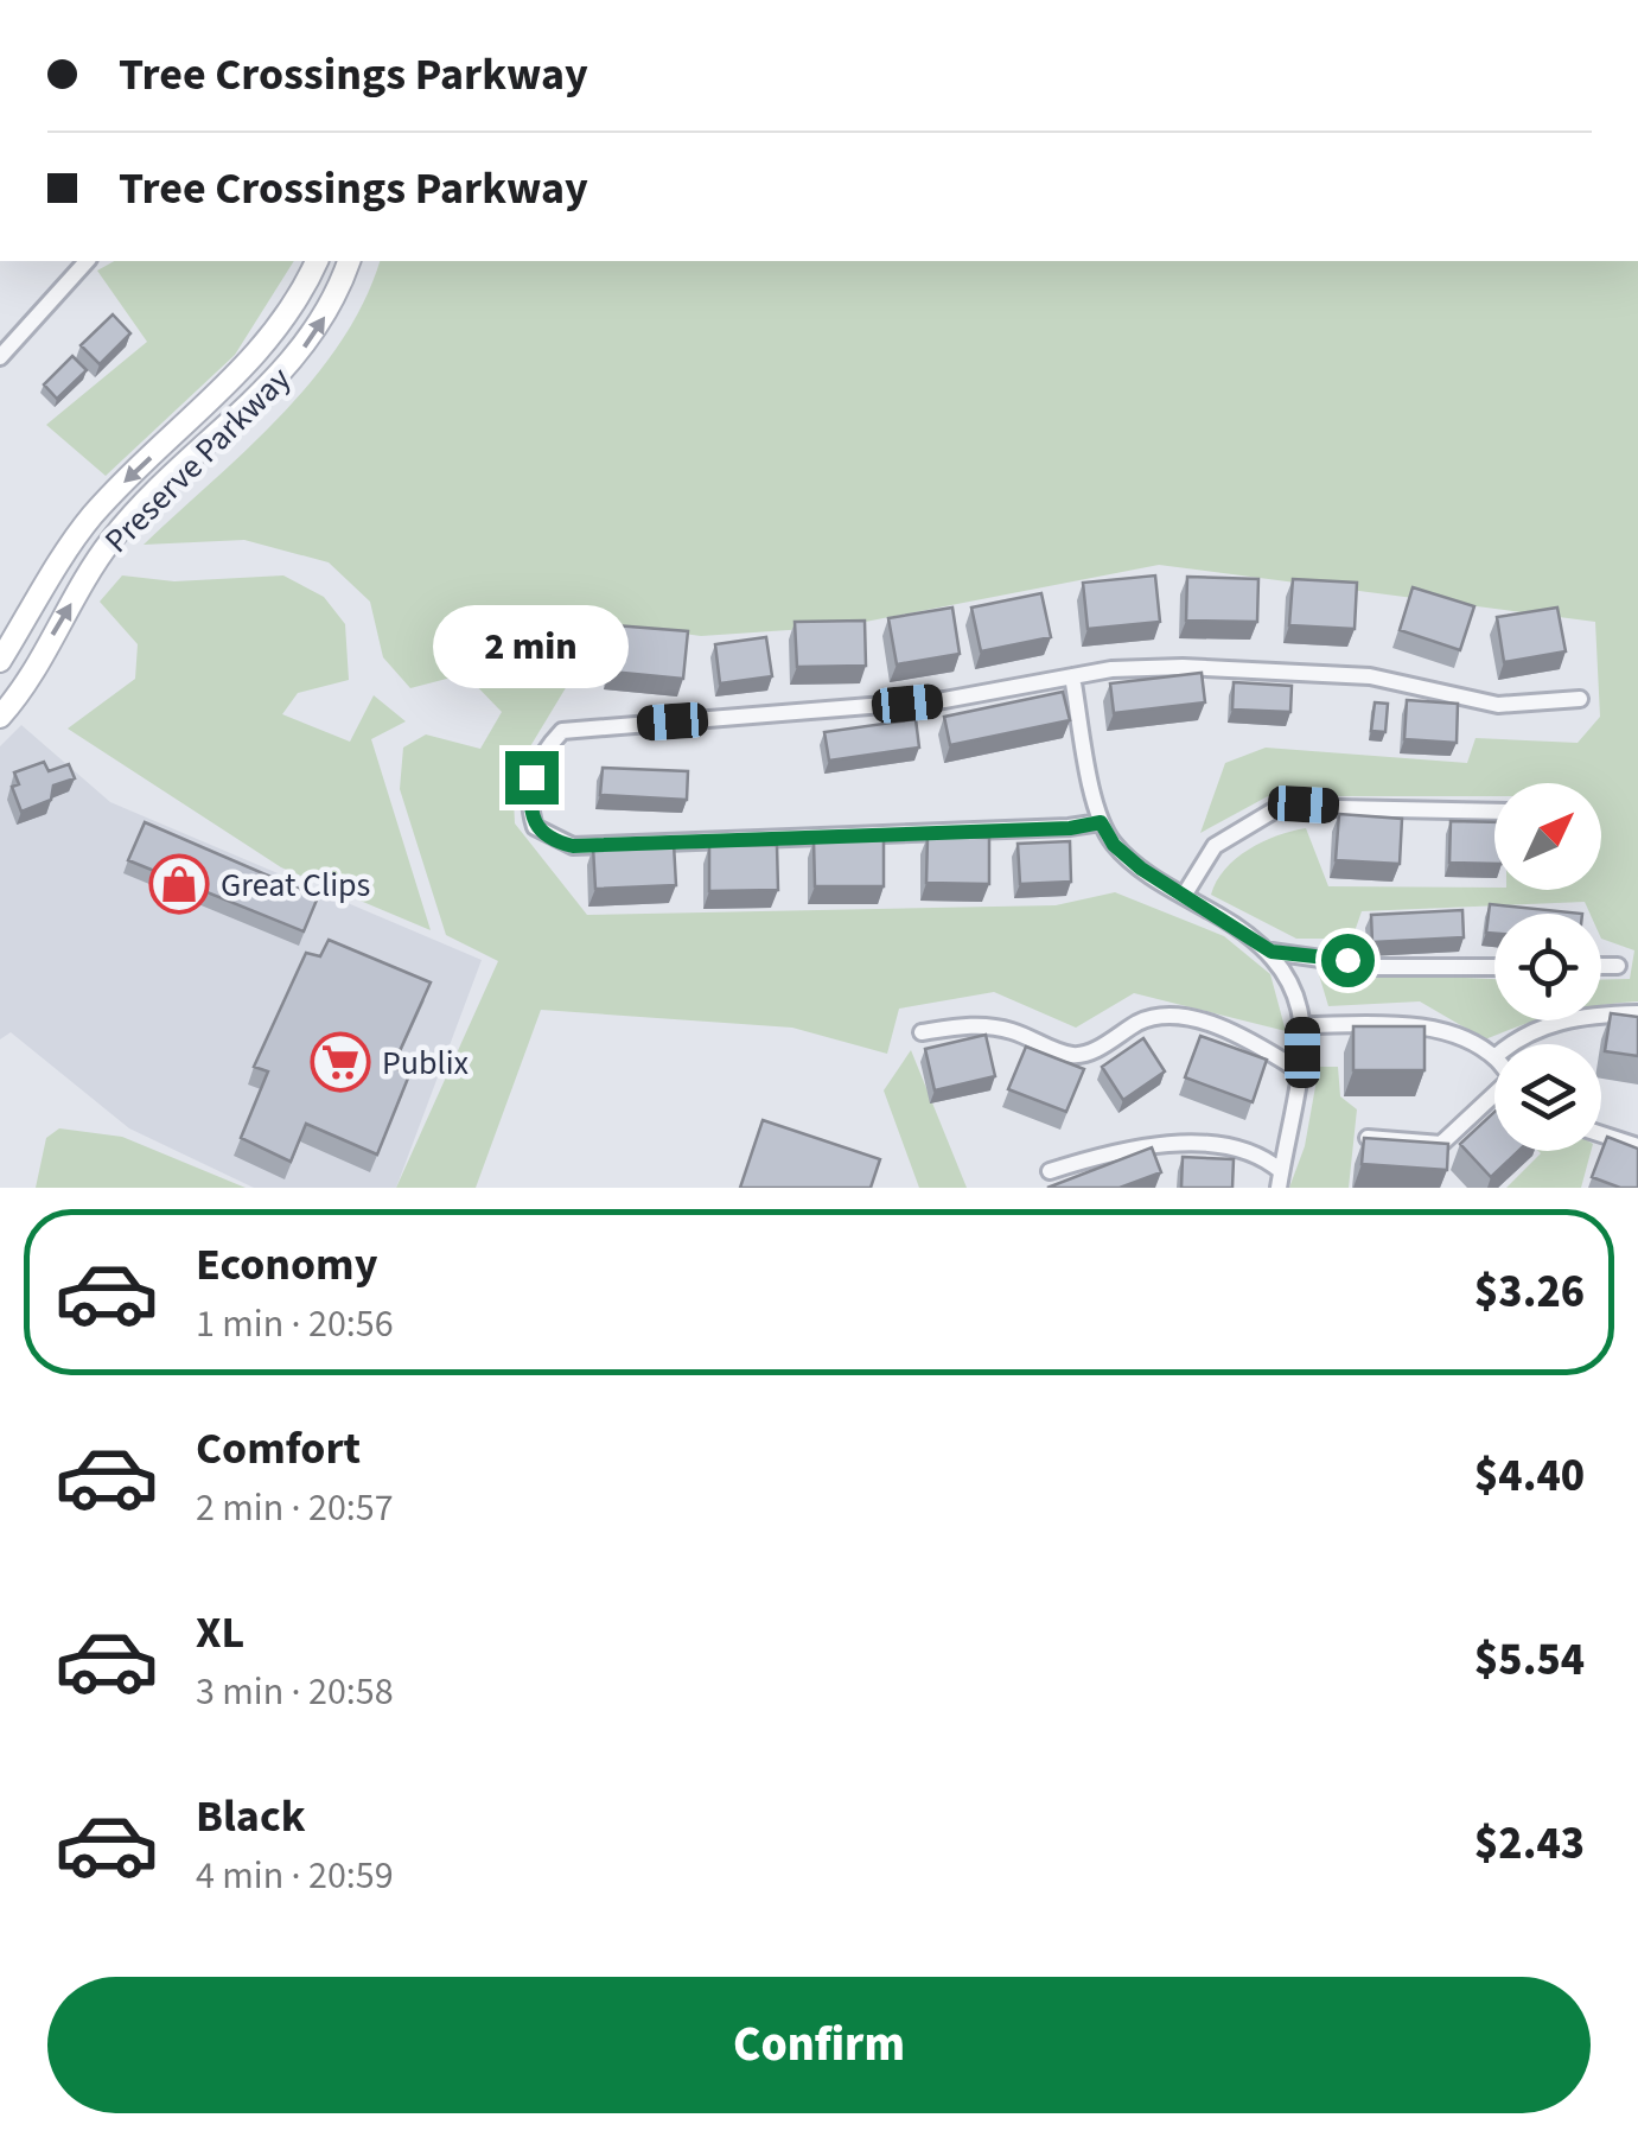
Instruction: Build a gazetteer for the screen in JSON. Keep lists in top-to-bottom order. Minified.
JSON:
{"streets":{"street":["Preserve Parkway"]},"places":{"shop":["Great Clips"],"supermarket":["Publix"]},"north":"top right","page":{"banner":["Tree Crossings Parkway","Tree Crossings Parkway"],"bubble":"2 min","list":[{"name":"Economy","note":"1 min · 20:56","value":"$3.26"},{"name":"Comfort","note":"2 min · 20:57","value":"$4.40"},{"name":"XL","note":"3 min · 20:58","value":"$5.54"},{"name":"Black","note":"4 min · 20:59","value":"$2.43"}],"buttons":"Confirm"}}
